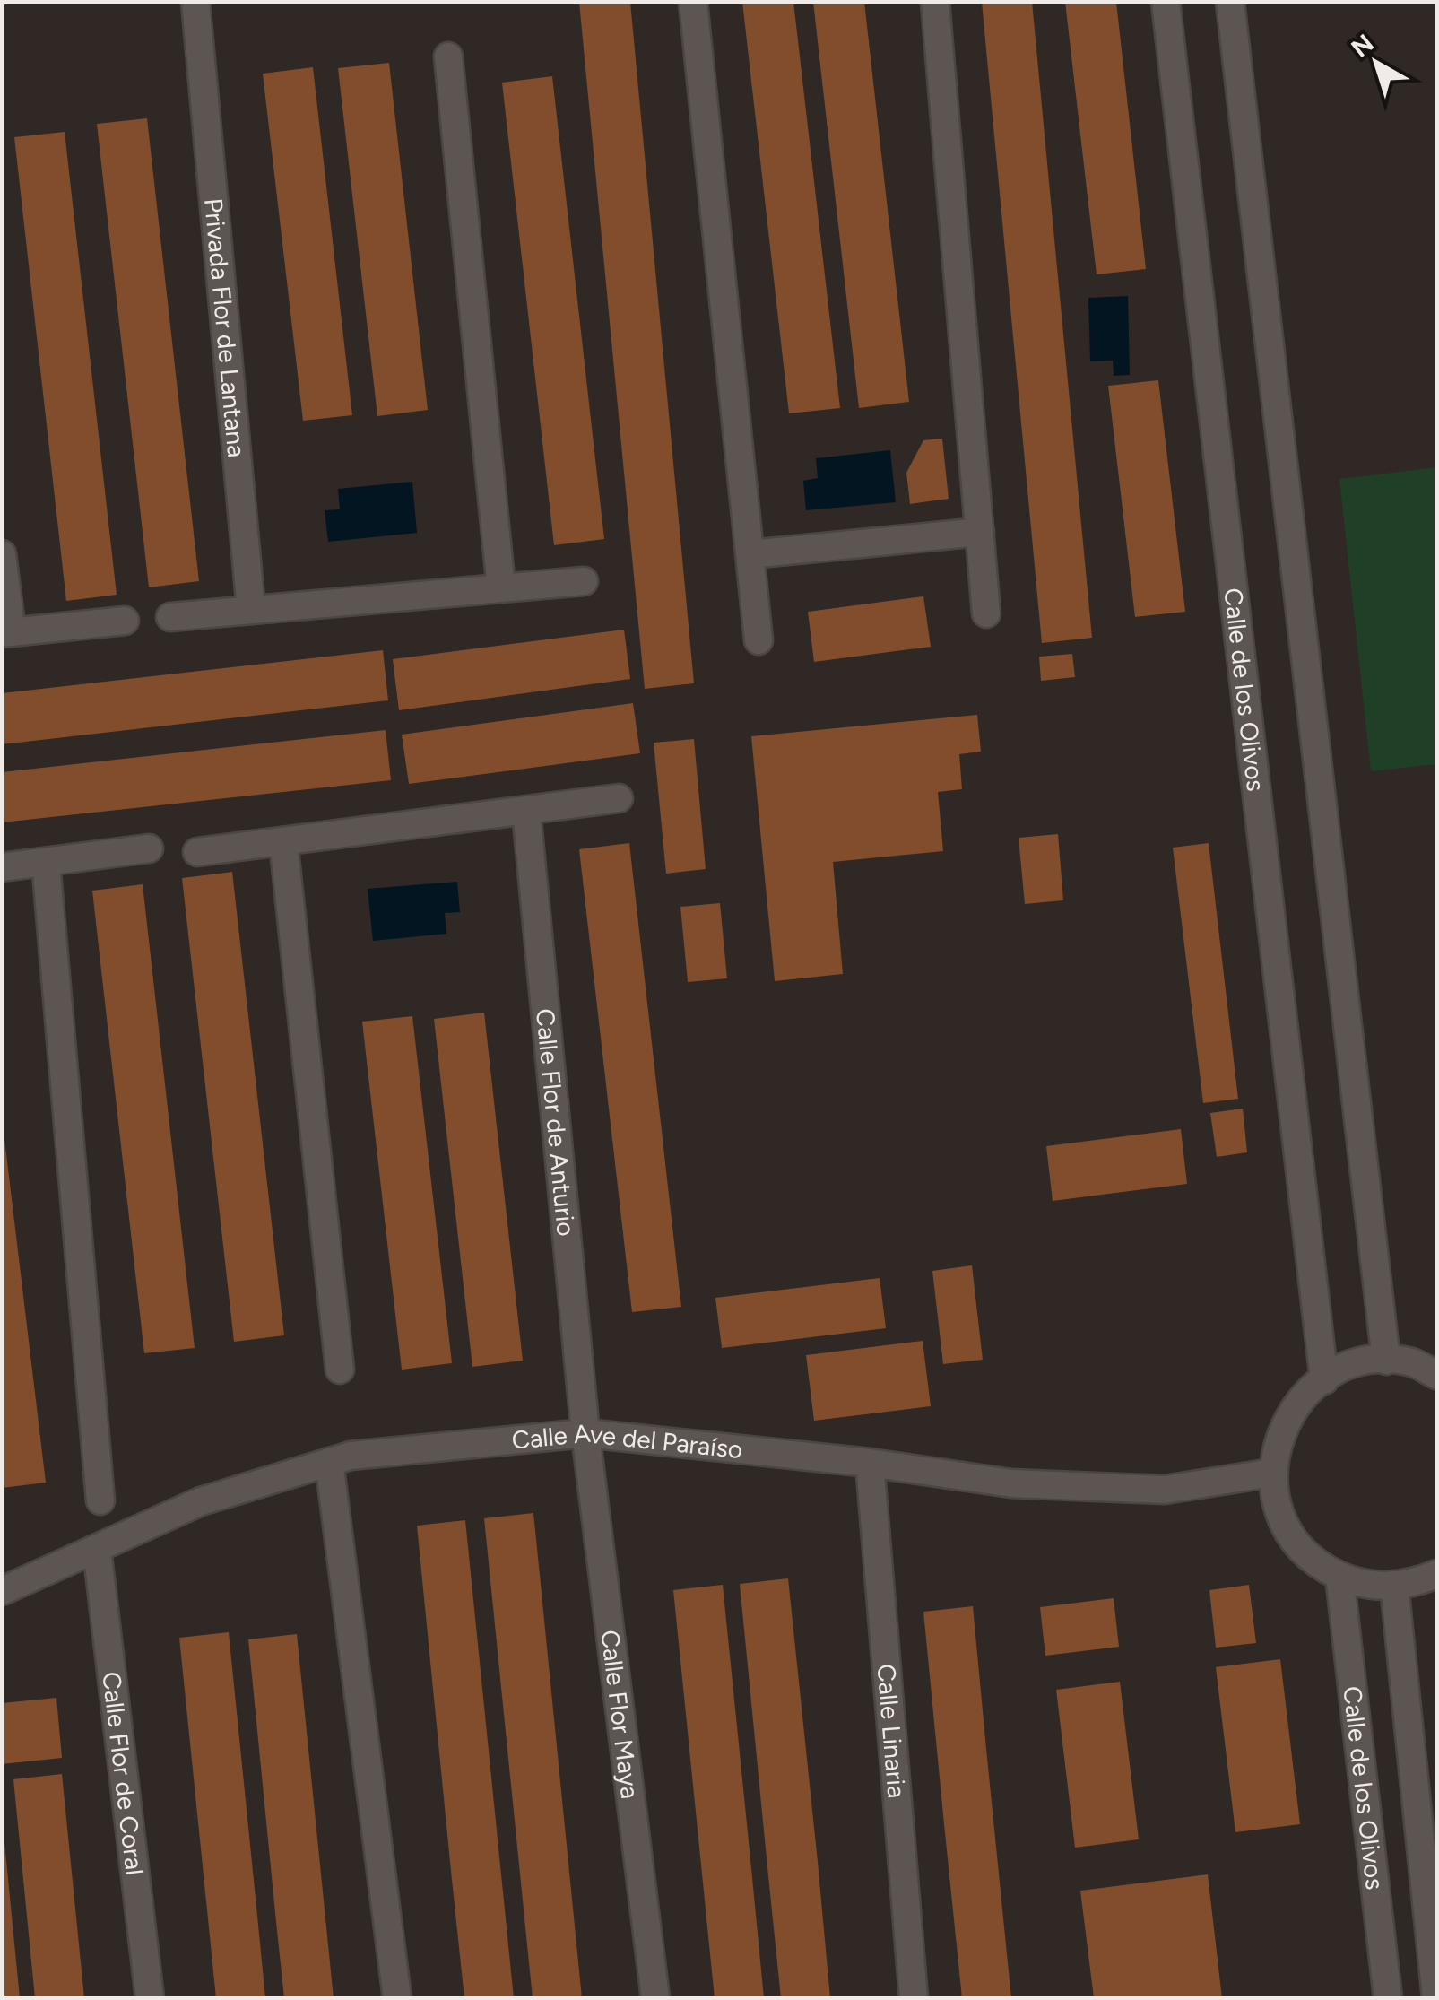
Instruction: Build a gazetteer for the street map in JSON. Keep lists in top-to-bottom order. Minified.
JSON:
{"streets":{"street":["Privada Flor de Lantana","Calle de los Olivos","Calle Flor de Anturio","Calle Ave del Paraíso","Calle Flor Maya","Calle Linaria","Calle Flor de Coral"]},"crossings":[["Calle Flor de Anturio","Calle Ave del Paraíso"],["Calle Flor de Anturio","Calle Flor Maya"],["Calle Ave del Paraíso","Calle Flor Maya"],["Calle Ave del Paraíso","Calle Linaria"],["Calle Ave del Paraíso","Calle Flor de Coral"]],"north":"top left"}
